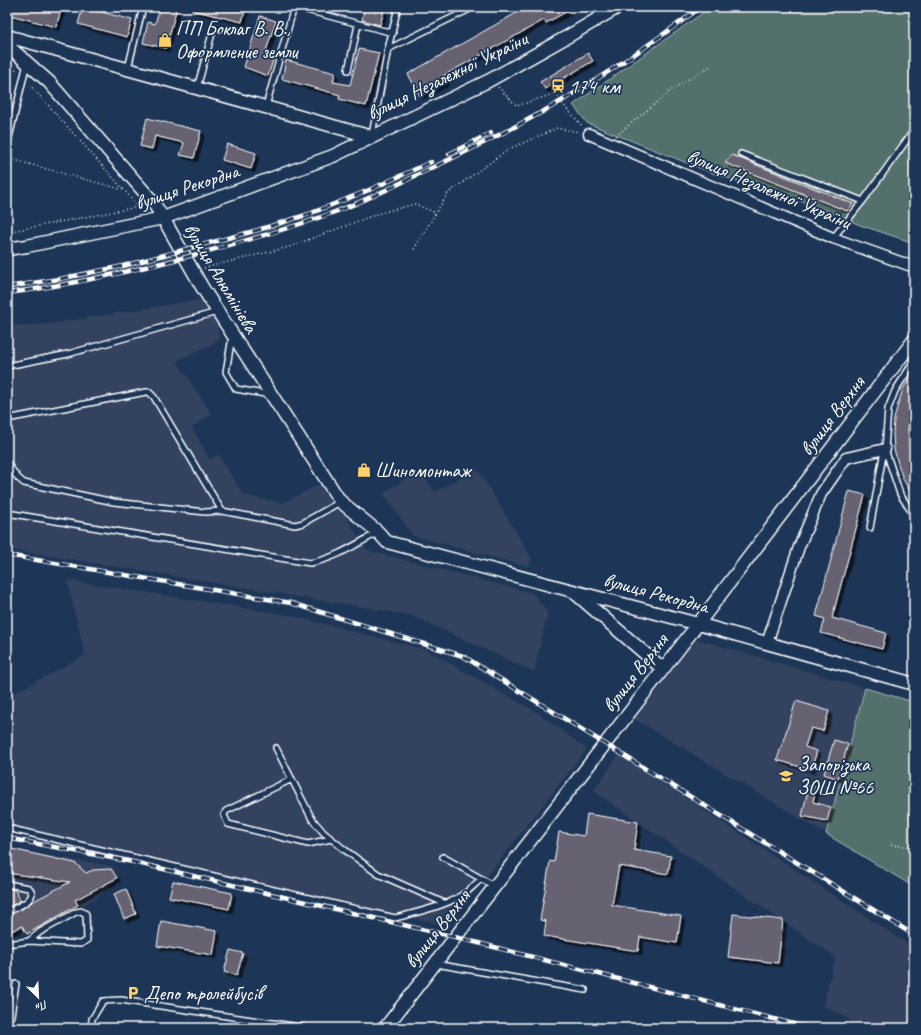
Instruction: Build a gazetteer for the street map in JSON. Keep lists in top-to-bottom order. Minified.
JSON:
{"streets":{"street":["вулиця Незалежної України","вулиця Рекордна","вулиця Алюмінієва","вулиця Верхня"]},"crossings":[["вулиця Незалежної України","вулиця Рекордна"],["вулиця Рекордна","вулиця Алюмінієва"],["вулиця Рекордна","вулиця Верхня"]],"places":{"shop":["ПП Боклаг В. В., Оформление земли","Шиномонтаж"],"station":["174 км"],"school or university":["Запорізька ЗОШ №66"],"parking":["Депо тролейбусів"]},"north":"bottom right"}
